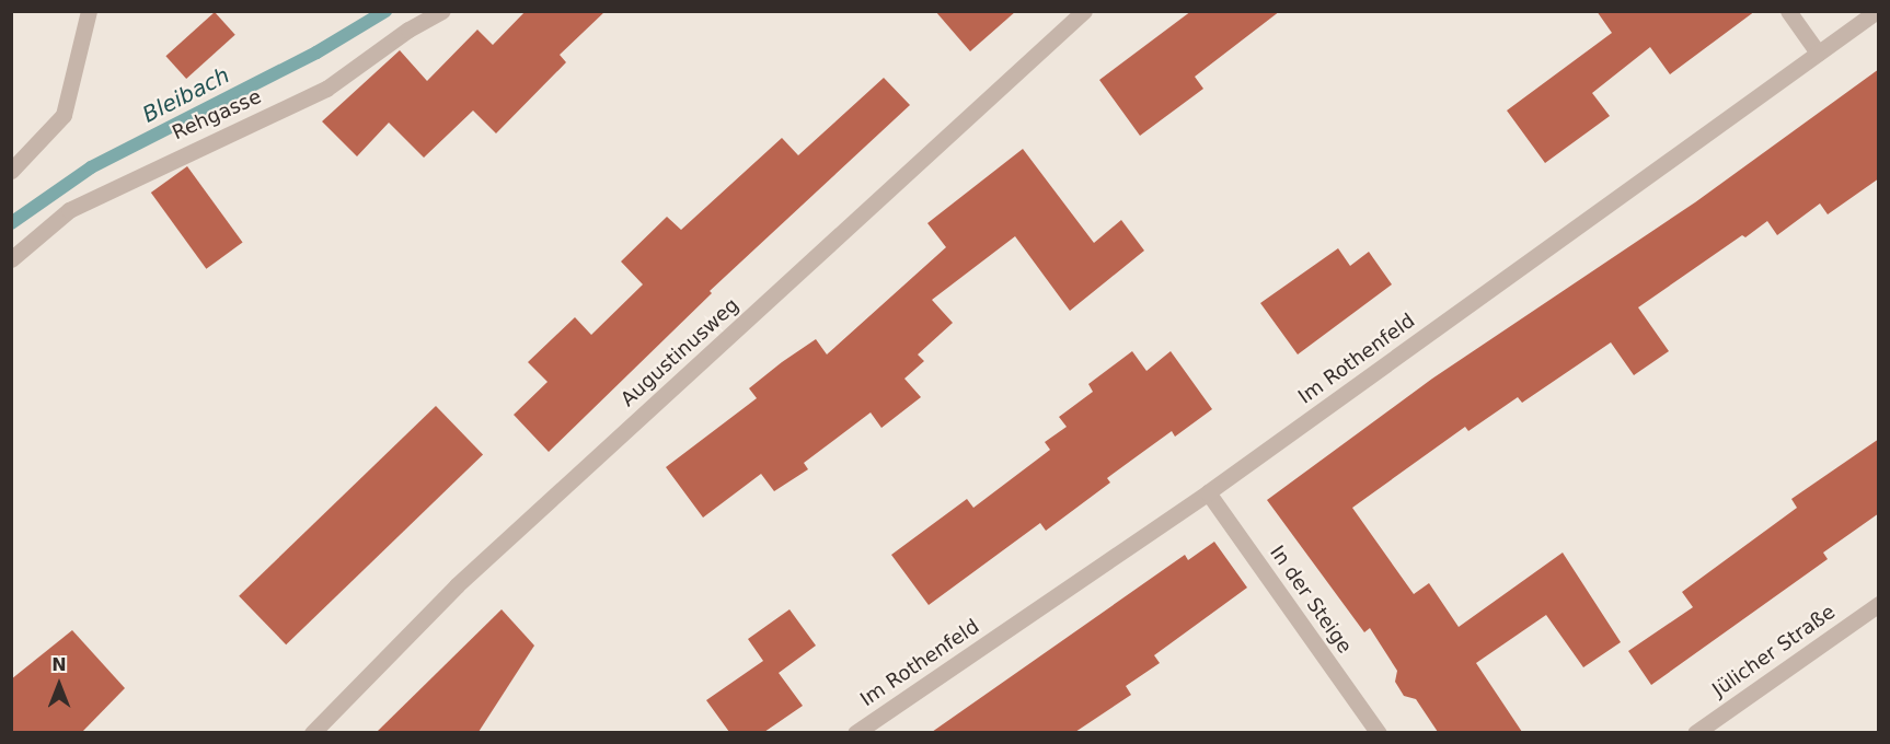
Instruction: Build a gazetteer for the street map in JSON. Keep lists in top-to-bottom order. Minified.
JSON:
{"streets":{"street":["Rehgasse","Augustinusweg","Im Rothenfeld","In der Steige","Jülicher Straße"]},"crossings":[["Im Rothenfeld","In der Steige"]],"water":["Bleibach"],"north":"top"}
